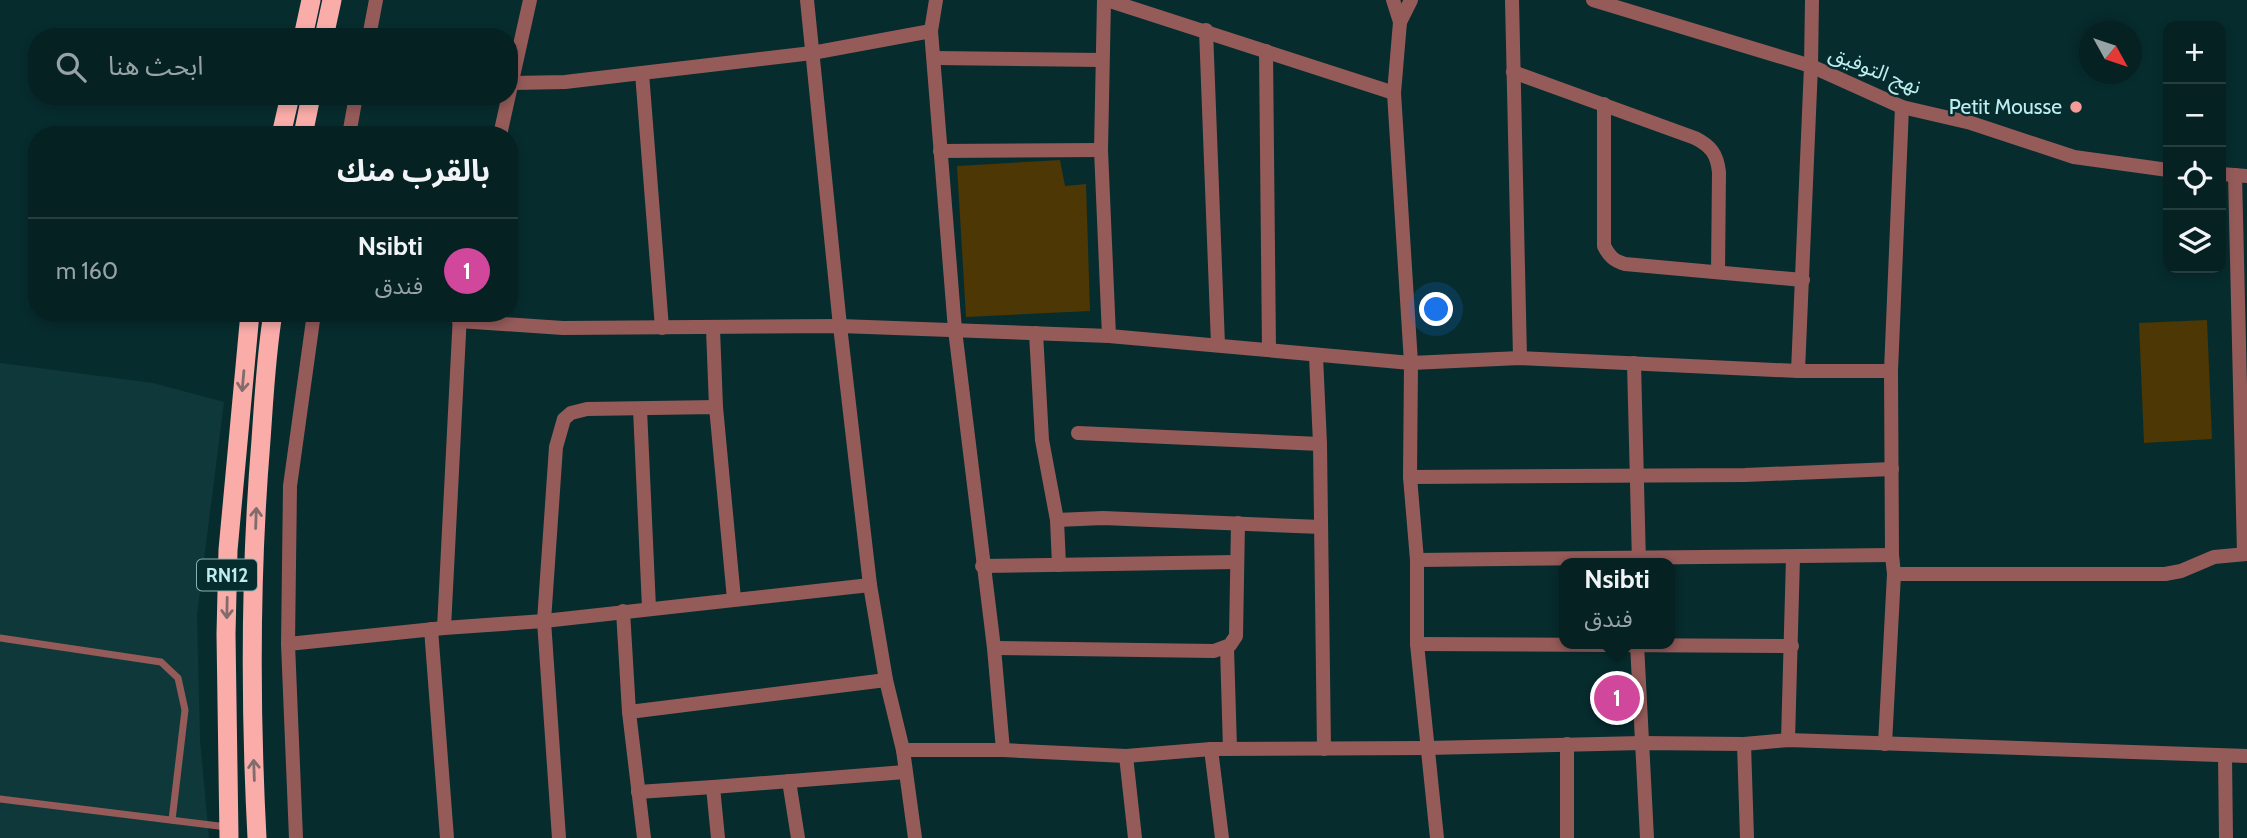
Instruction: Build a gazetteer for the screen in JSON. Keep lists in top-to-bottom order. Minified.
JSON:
{"streets":{"highway":["RN12"],"street":["نهج التوفيق"]},"places":["Petit Mousse"],"north":"bottom right","page":{"map_buttons":["+","−"],"search":"ابحث هنا","heading":"بالقرب منك","list":[{"mark":"1","name":"Nsibti","note":"فندق","value":"160 m"}],"popup":["Nsibti","فندق"],"pins":"1"}}
